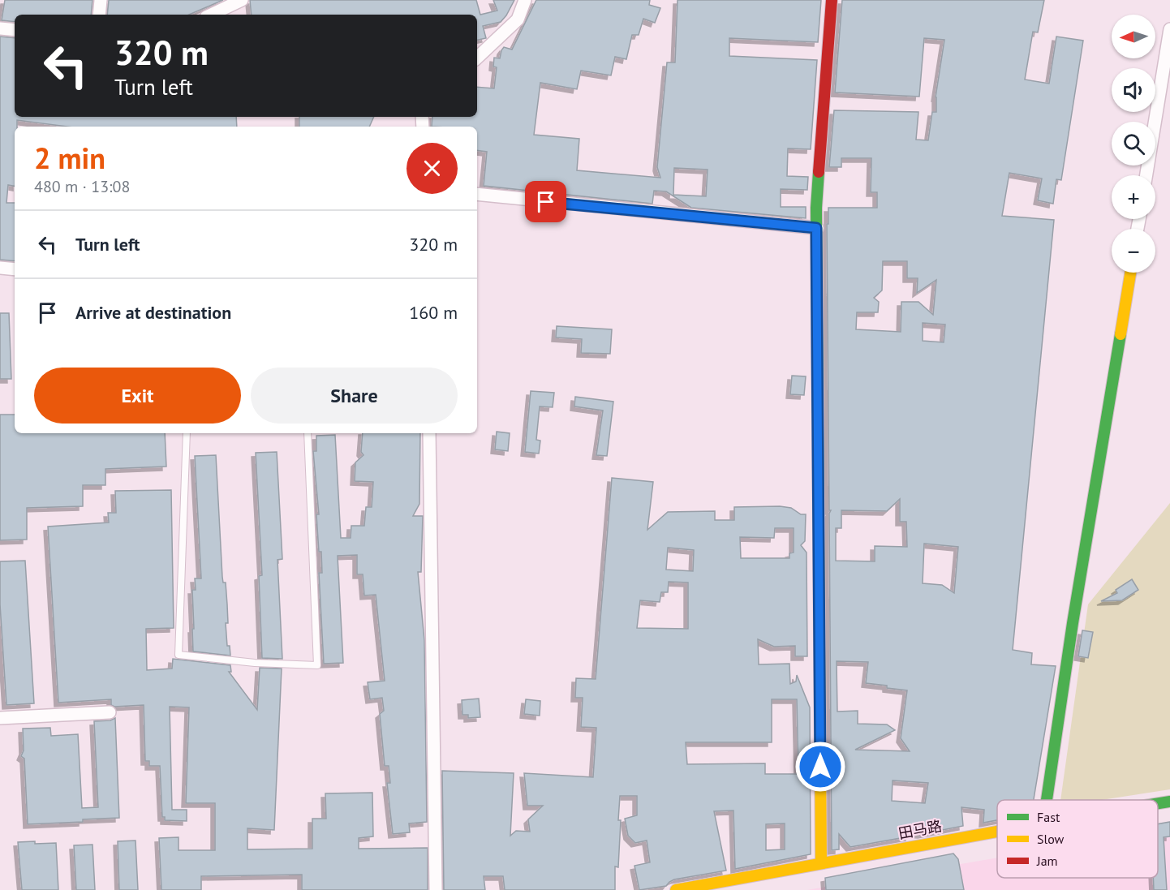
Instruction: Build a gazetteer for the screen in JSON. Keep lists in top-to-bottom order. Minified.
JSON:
{"streets":{"street":["田马路"]},"legend":["Fast","Slow","Jam"],"north":"left","page":{"map_buttons":["+","−"],"turn":["320 m","Turn left"],"heading":["2 min","480 m · 13:08"],"list":[{"name":"Turn left","value":"320 m"},{"name":"Arrive at destination","value":"160 m"}],"buttons":["Exit","Share"]}}
